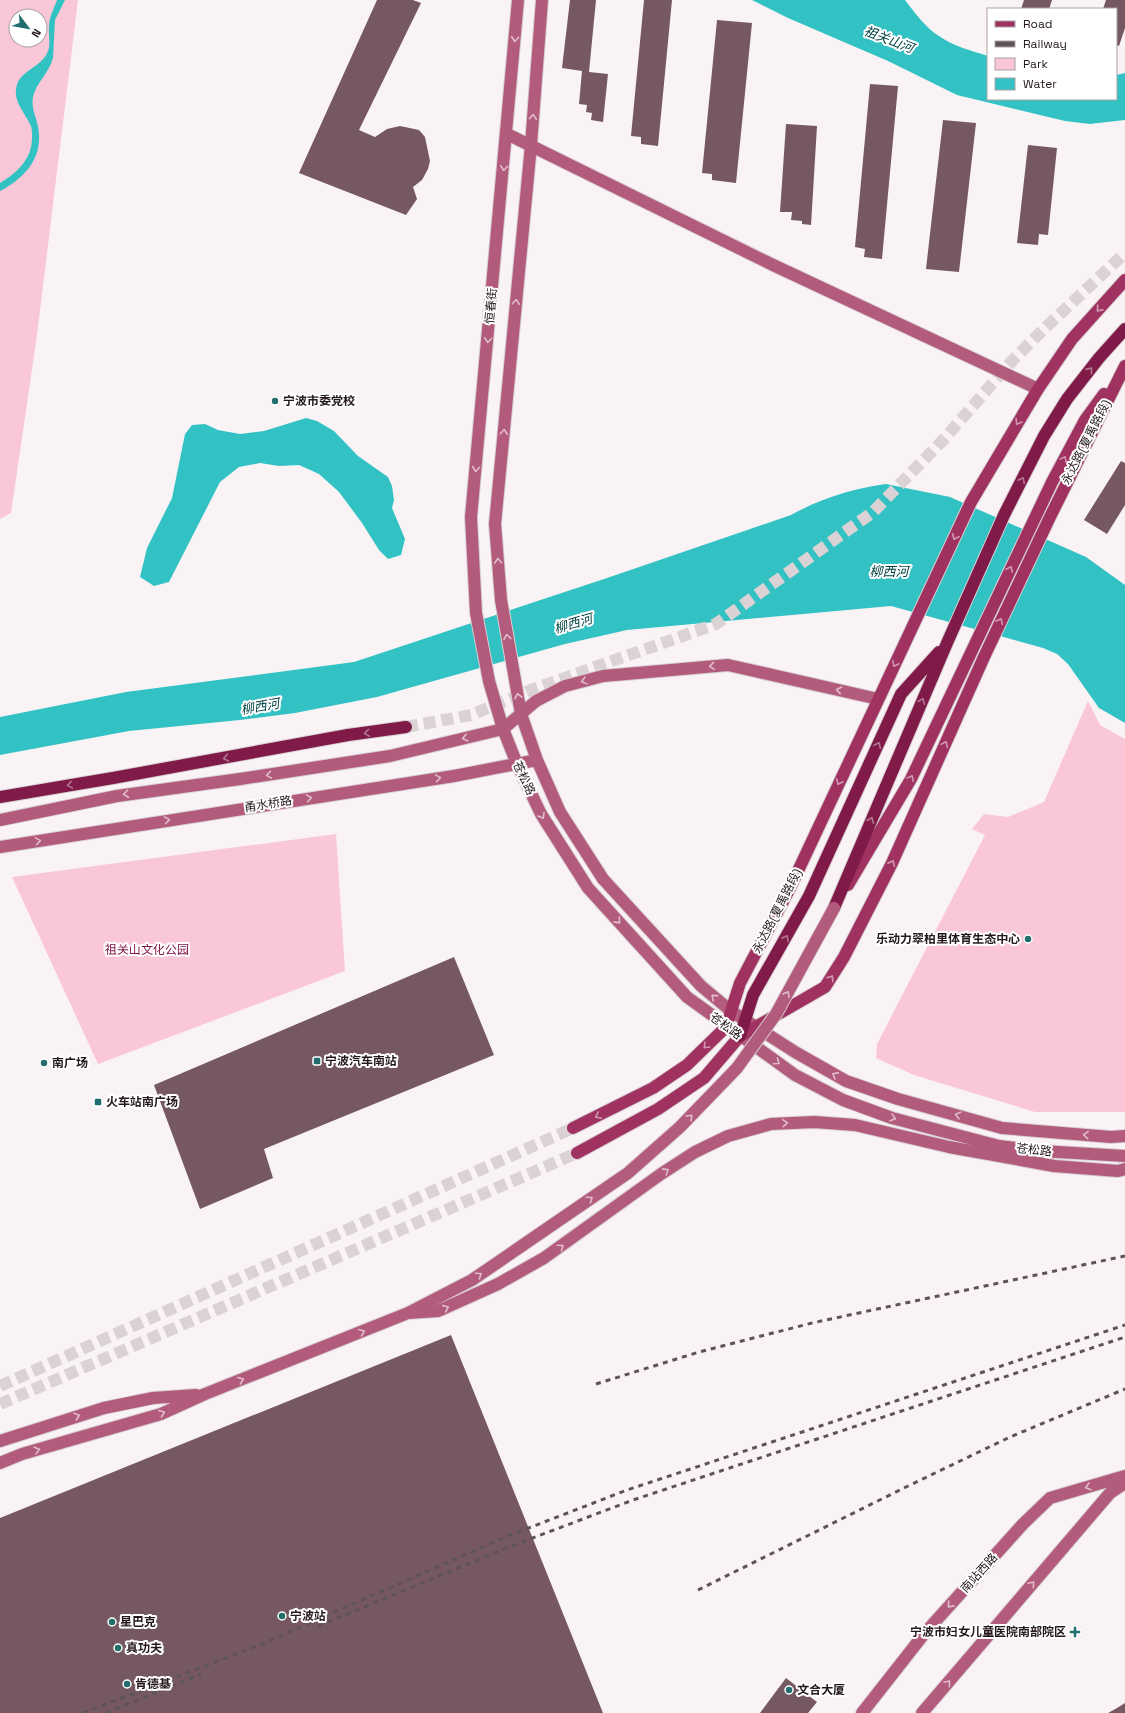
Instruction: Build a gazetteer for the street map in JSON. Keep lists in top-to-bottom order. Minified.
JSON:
{"streets":{"main road":["恒春街","永达路(夏禹路段)","苍松路","甬水桥路","南站西路"]},"crossings":[["恒春街","苍松路"],["永达路(夏禹路段)","苍松路"],["苍松路","甬水桥路"]],"water":["祖关山河","柳西河"],"parks":["祖关山文化公园"],"places":{"other":["宁波市委党校","乐动力翠柏里体育生态中心","南广场","宁波站","星巴克","真功夫","肯德基","文合大厦"],"transit":["宁波汽车南站","火车站南广场"],"health":["宁波市妇女儿童医院南部院区"]},"legend":["Road","Railway","Park","Water"],"north":"bottom right"}
